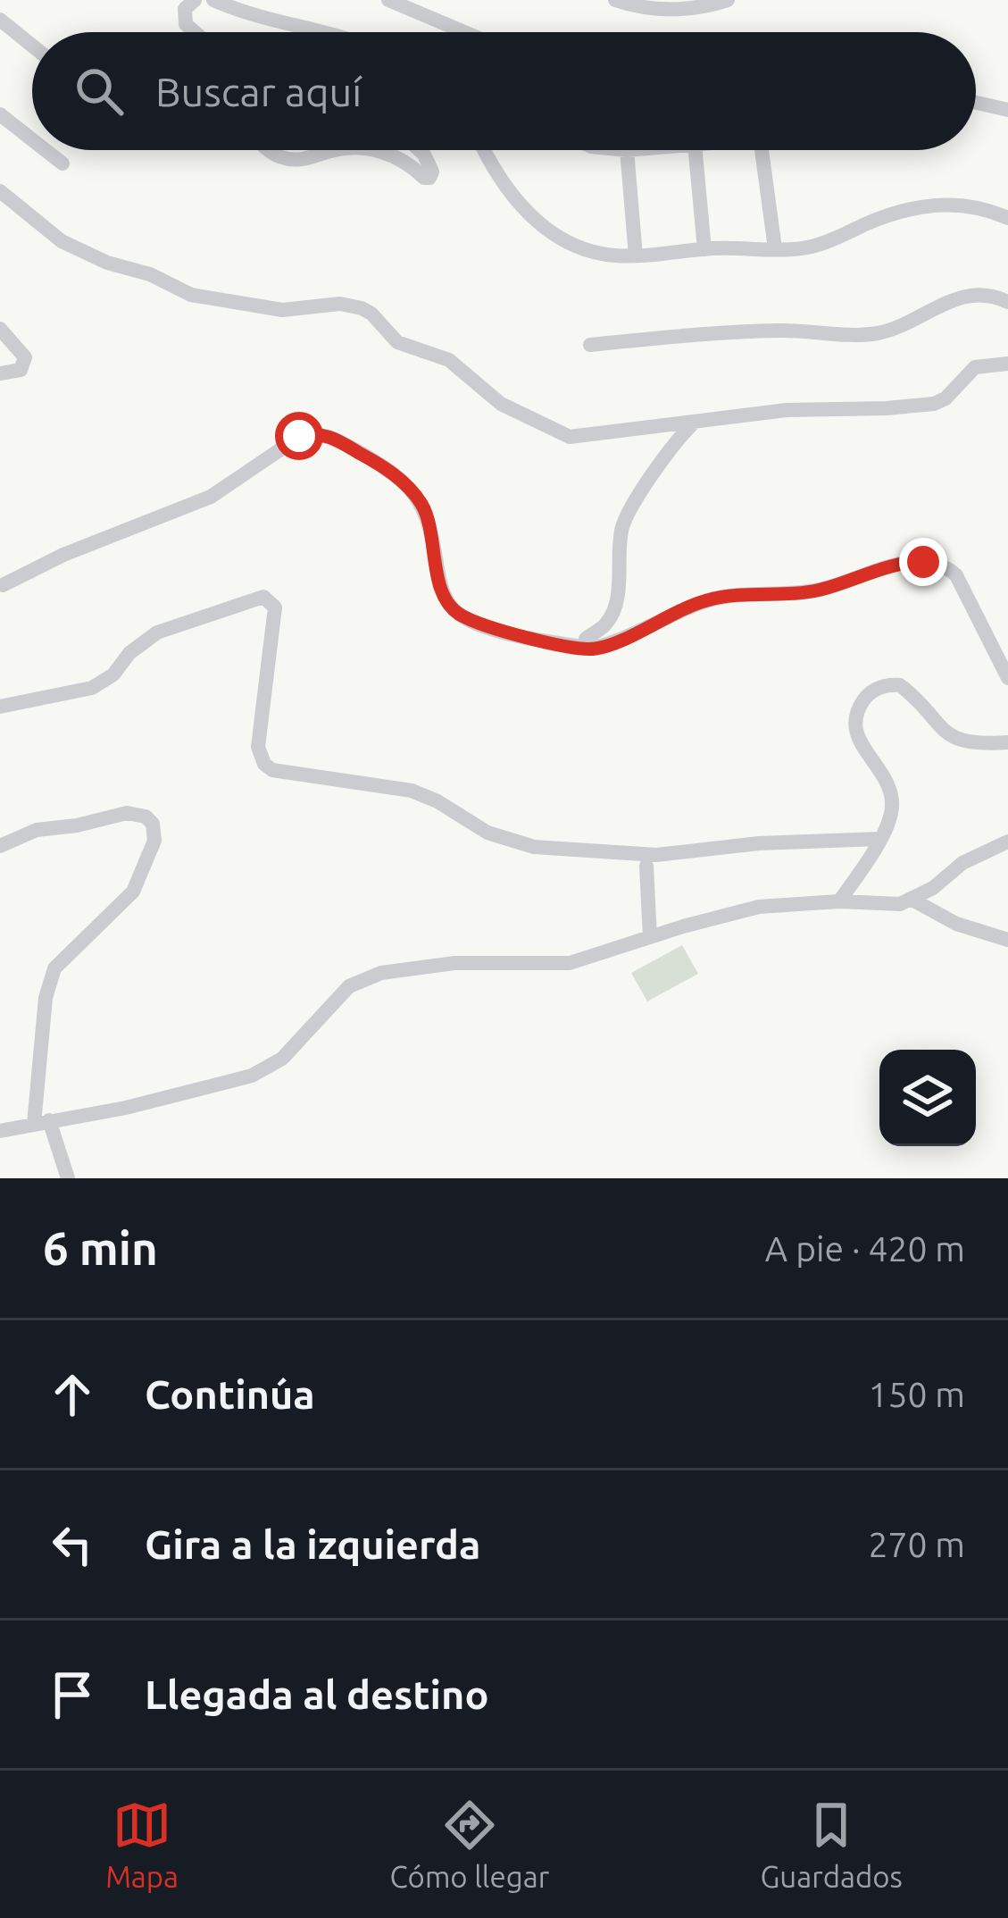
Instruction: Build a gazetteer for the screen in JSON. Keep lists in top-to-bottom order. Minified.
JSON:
{"page":{"search":"Buscar aquí","heading":["6 min","A pie · 420 m"],"list":[["Continúa","150 m"],["Gira a la izquierda","270 m"],"Llegada al destino"],"nav":["Mapa","Cómo llegar","Guardados"]}}
